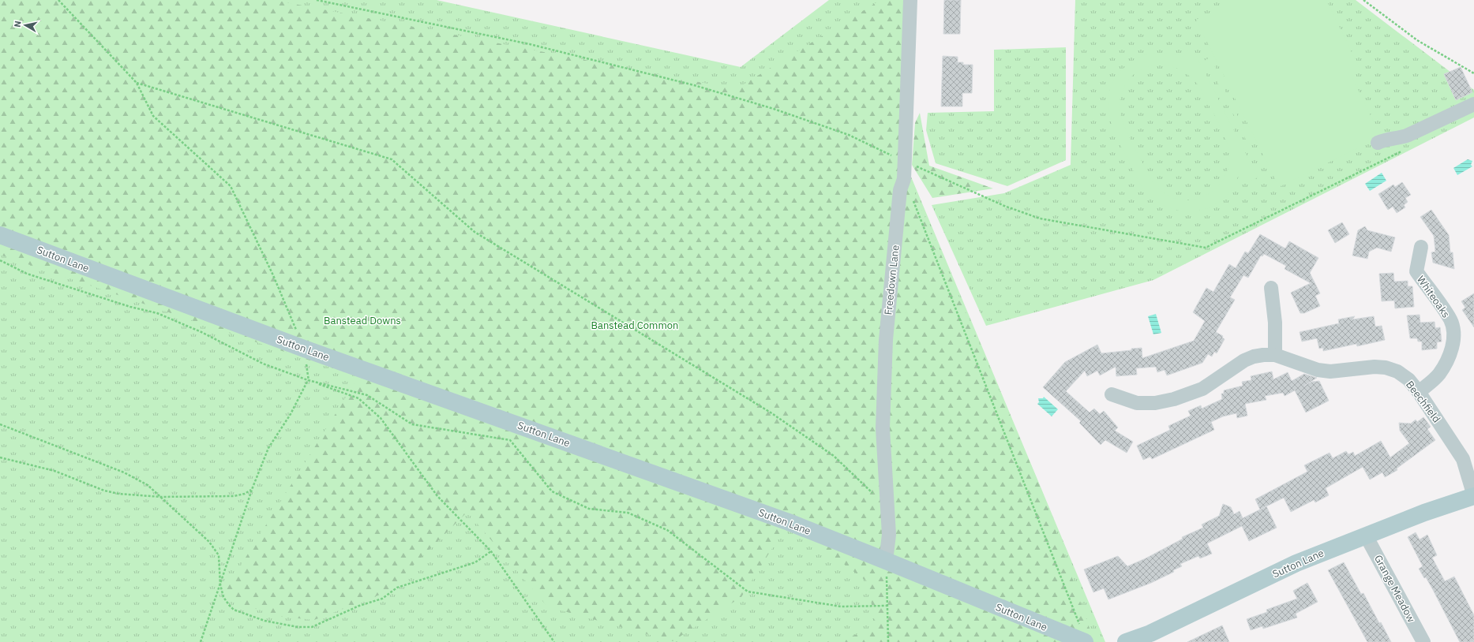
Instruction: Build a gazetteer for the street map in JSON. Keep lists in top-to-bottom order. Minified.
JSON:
{"streets":{"main road":["Sutton Lane"],"street":["Freedown Lane","Whiteoaks","Beechfield","Grange Meadow"]},"crossings":[["Sutton Lane","Freedown Lane"],["Sutton Lane","Beechfield"],["Sutton Lane","Grange Meadow"],["Whiteoaks","Beechfield"]],"parks":["Banstead Downs","Banstead Common"],"north":"left"}
